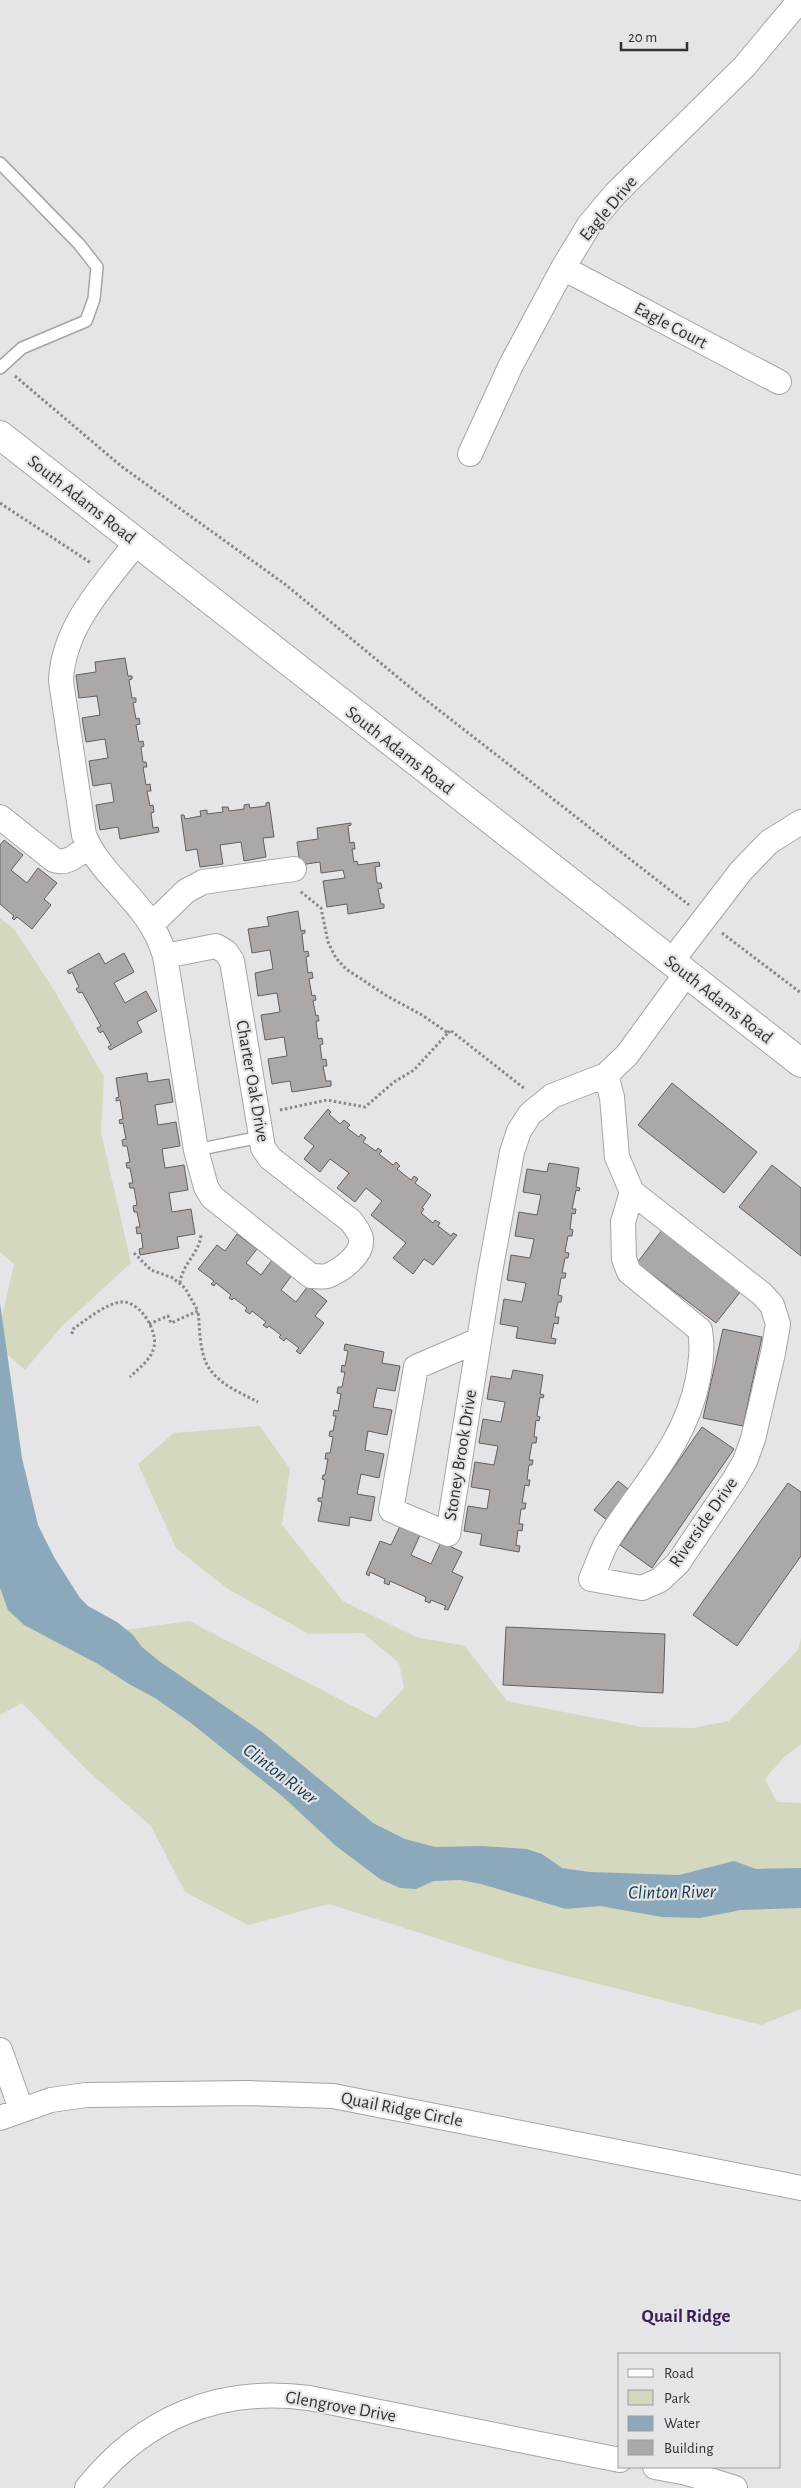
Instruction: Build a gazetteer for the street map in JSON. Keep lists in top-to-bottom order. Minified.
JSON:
{"streets":{"main road":["South Adams Road"],"street":["Eagle Drive","Eagle Court","Charter Oak Drive","Stoney Brook Drive","Riverside Drive","Quail Ridge Circle","Glengrove Drive"]},"crossings":[["Eagle Drive","Eagle Court"],["South Adams Road","Charter Oak Drive"],["South Adams Road","Stoney Brook Drive"],["Stoney Brook Drive","Riverside Drive"]],"districts":["Quail Ridge"],"water":["Clinton River"],"legend":["Road","Park","Water","Building"],"scale_bar":"20 m"}
